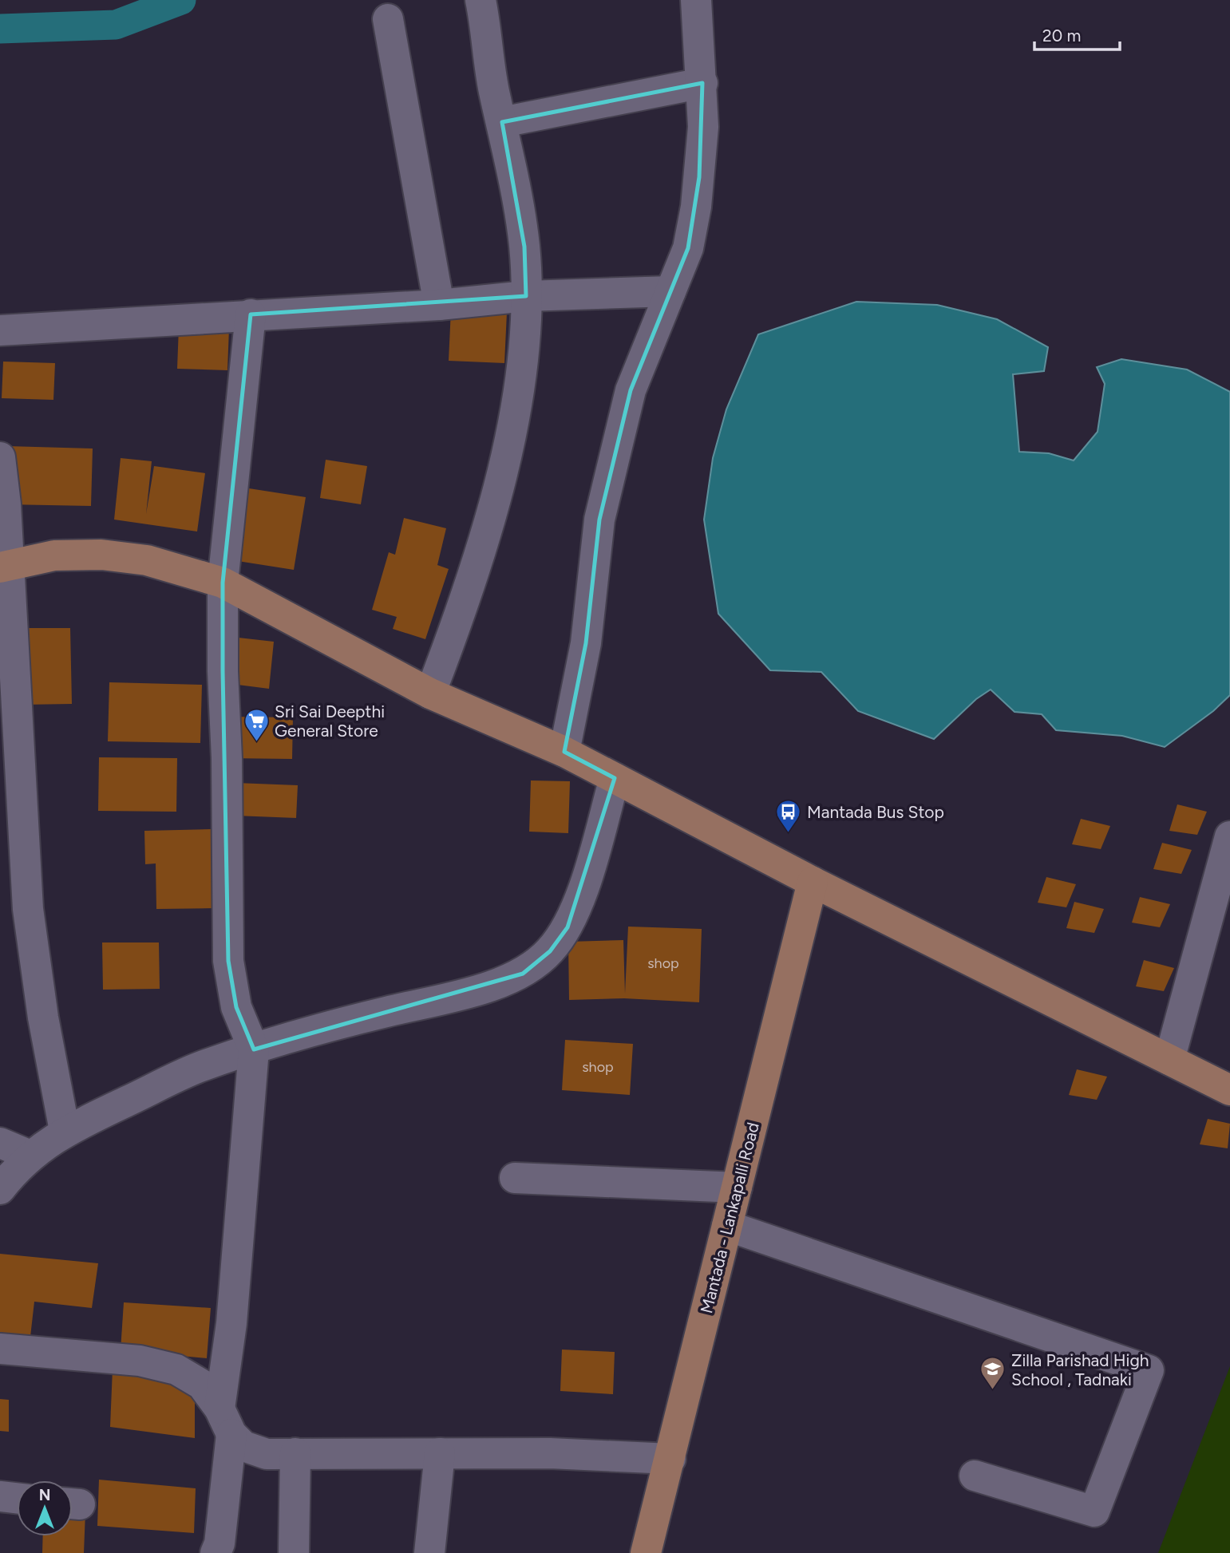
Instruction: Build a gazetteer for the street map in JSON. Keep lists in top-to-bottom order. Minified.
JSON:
{"streets":{"main road":["Mantada - Lankapalli Road"]},"places":{"supermarket":["Sri Sai Deepthi General Store"],"bus stop":["Mantada Bus Stop"],"school or university":["Zilla Parishad High School , Tadnaki"]},"house_numbers":["shop","shop"],"scale_bar":"20 m","north":"top"}
